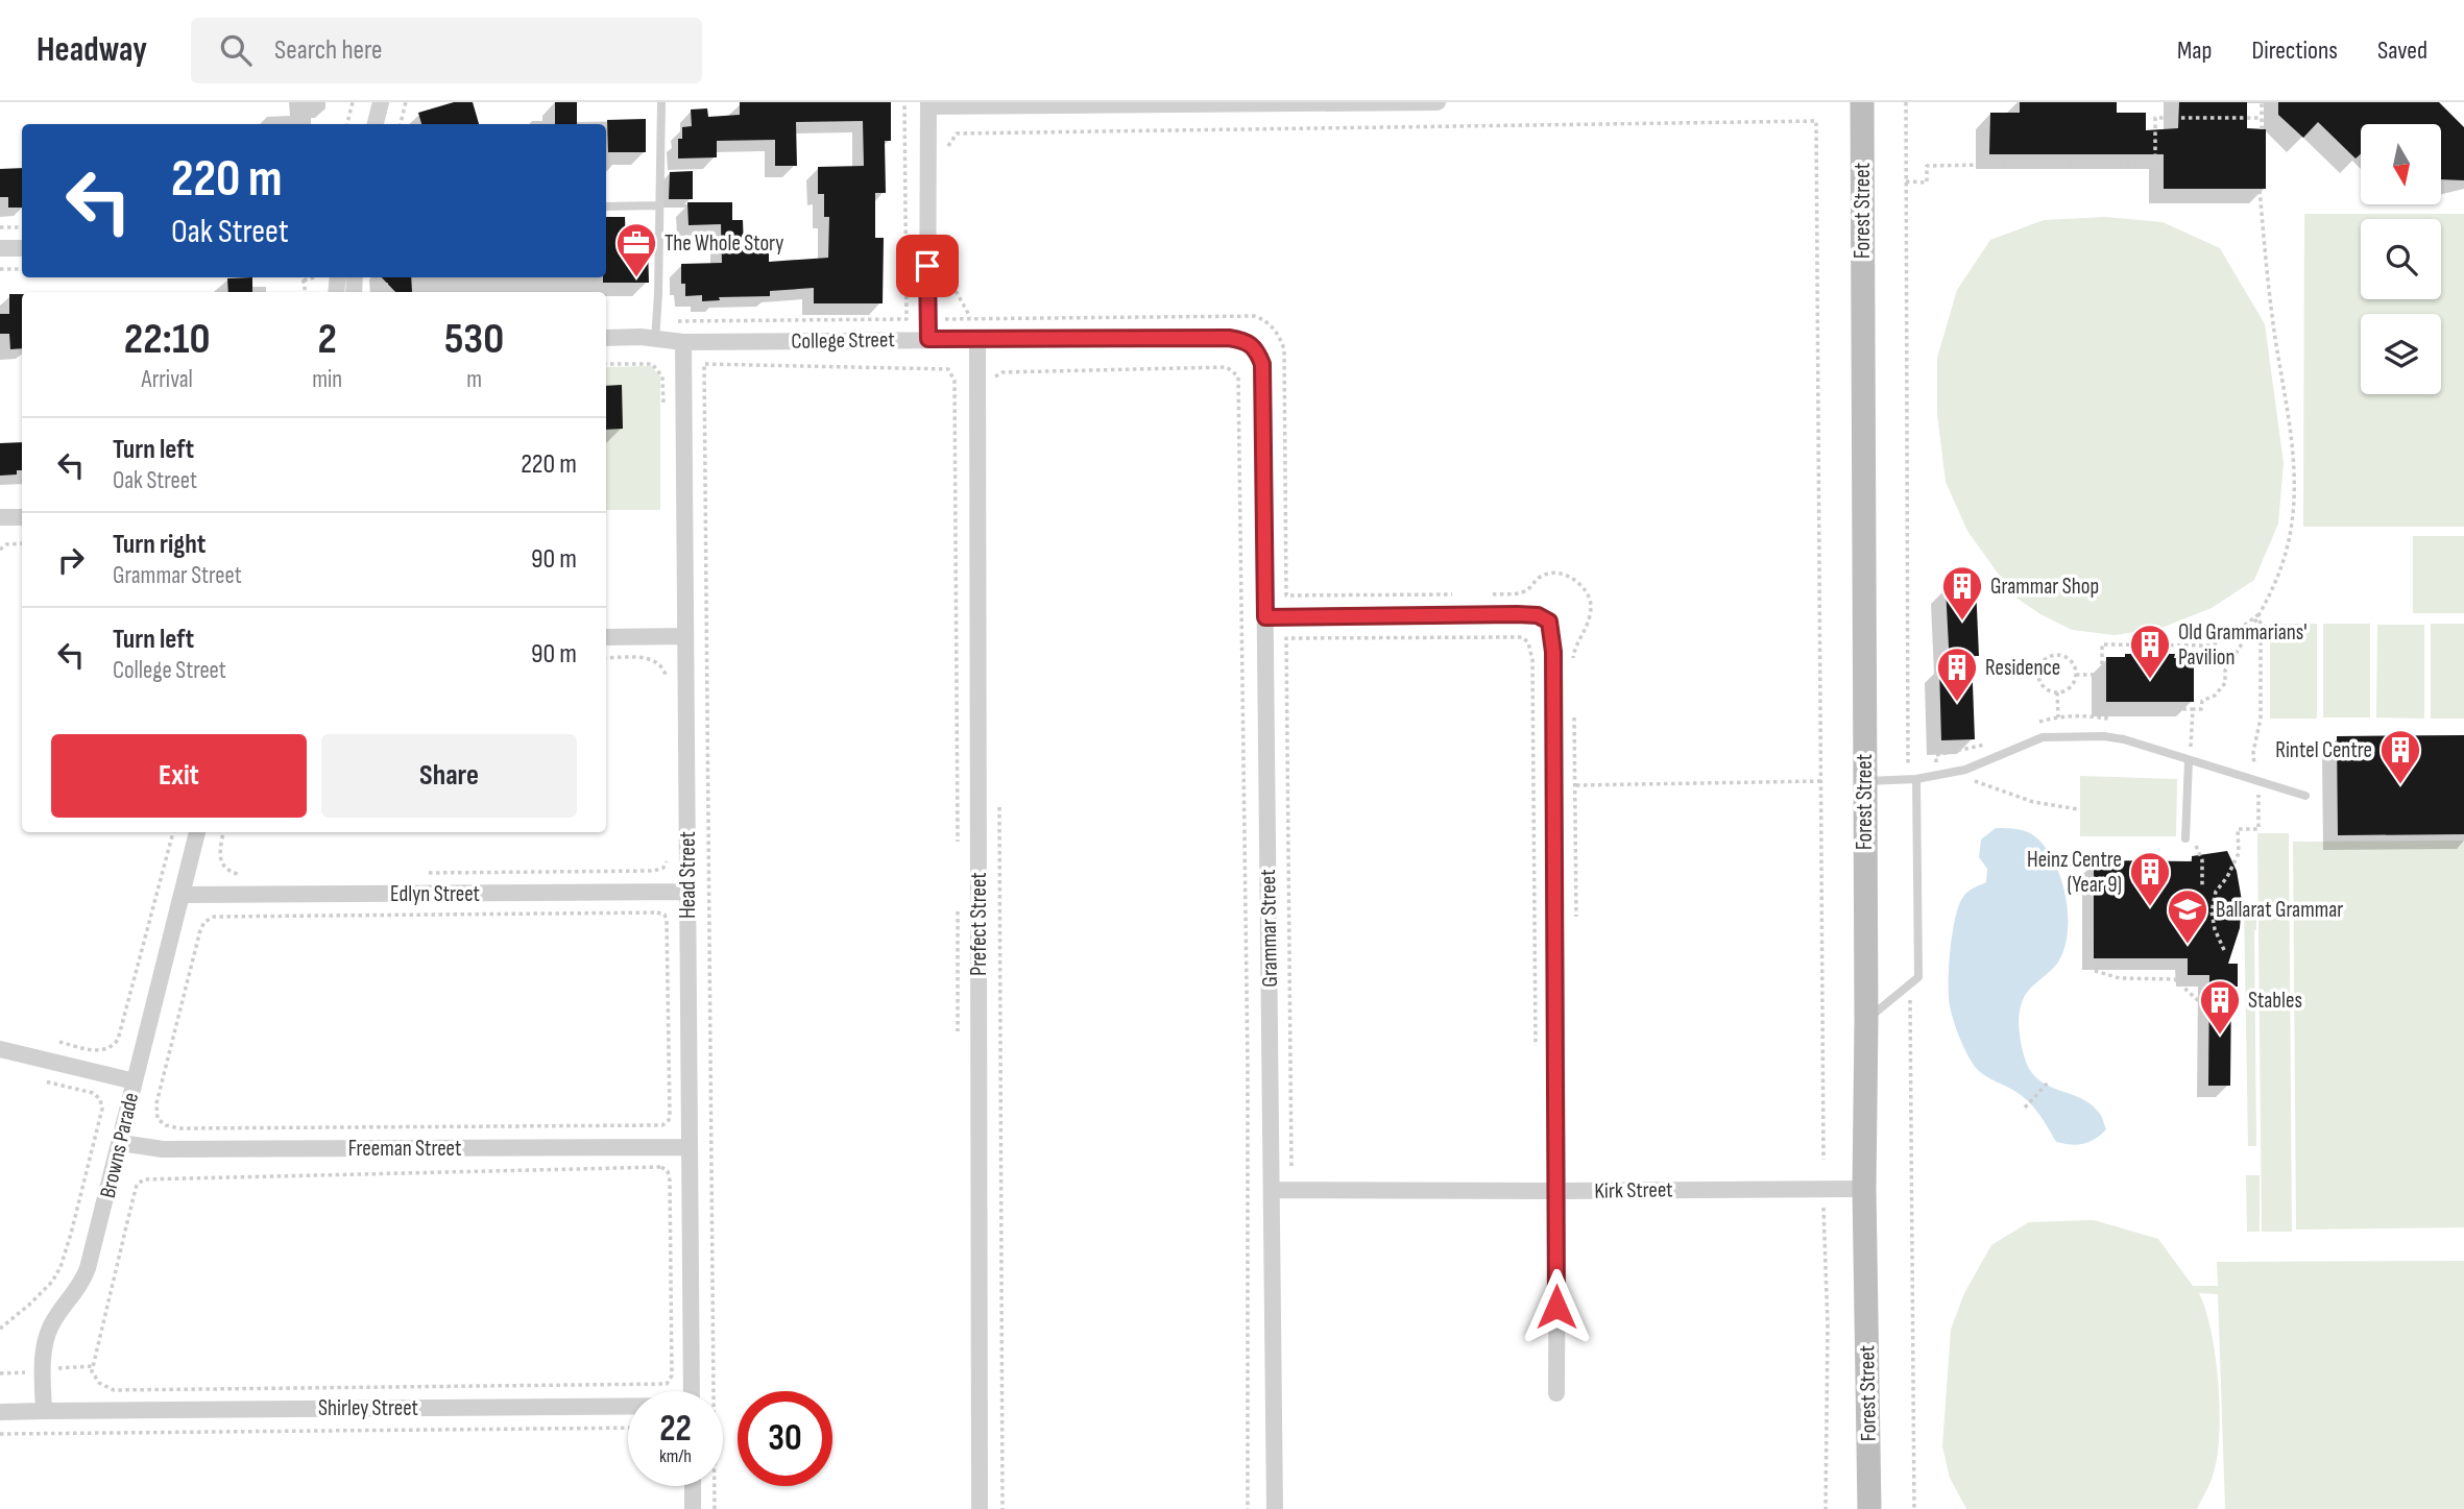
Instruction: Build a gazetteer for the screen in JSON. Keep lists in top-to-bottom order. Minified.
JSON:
{"streets":{"street":["Forest Street","College Street","Head Street","Edlyn Street","Prefect Street","Grammar Street","Browns Parade","Freeman Street","Kirk Street","Shirley Street"]},"crossings":[["Forest Street","Kirk Street"],["College Street","Head Street"],["College Street","Prefect Street"],["College Street","Grammar Street"],["Head Street","Edlyn Street"],["Head Street","Freeman Street"],["Edlyn Street","Browns Parade"],["Grammar Street","Kirk Street"],["Browns Parade","Freeman Street"],["Browns Parade","Shirley Street"]],"places":{"office":["The Whole Story"],"building":["Grammar Shop","Old Grammarians' Pavilion","Residence","Rintel Centre","Heinz Centre (Year 9)","Stables"],"school or university":["Ballarat Grammar"]},"north":"bottom","page":{"header":"Headway","search":"Search here","nav":["Map","Directions","Saved"],"turn":["220 m","Oak Street"],"eta":["22:10","Arrival","2","min","530","m"],"list":[{"name":"Turn left","note":"Oak Street","value":"220 m"},{"name":"Turn right","note":"Grammar Street","value":"90 m"},{"name":"Turn left","note":"College Street","value":"90 m"}],"buttons":["Exit","Share"],"speed":"22 km/h","limit":"30"}}
